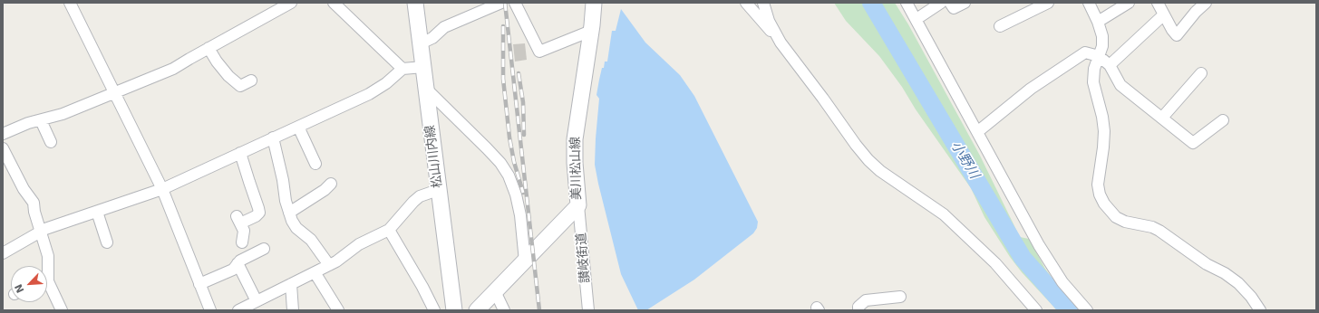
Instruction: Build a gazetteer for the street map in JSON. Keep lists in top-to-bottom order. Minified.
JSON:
{"streets":{"main road":["松山川内線","美川松山線"],"street":["讃岐街道"]},"crossings":[["美川松山線","讃岐街道"]],"water":["小野川"],"north":"bottom left"}
